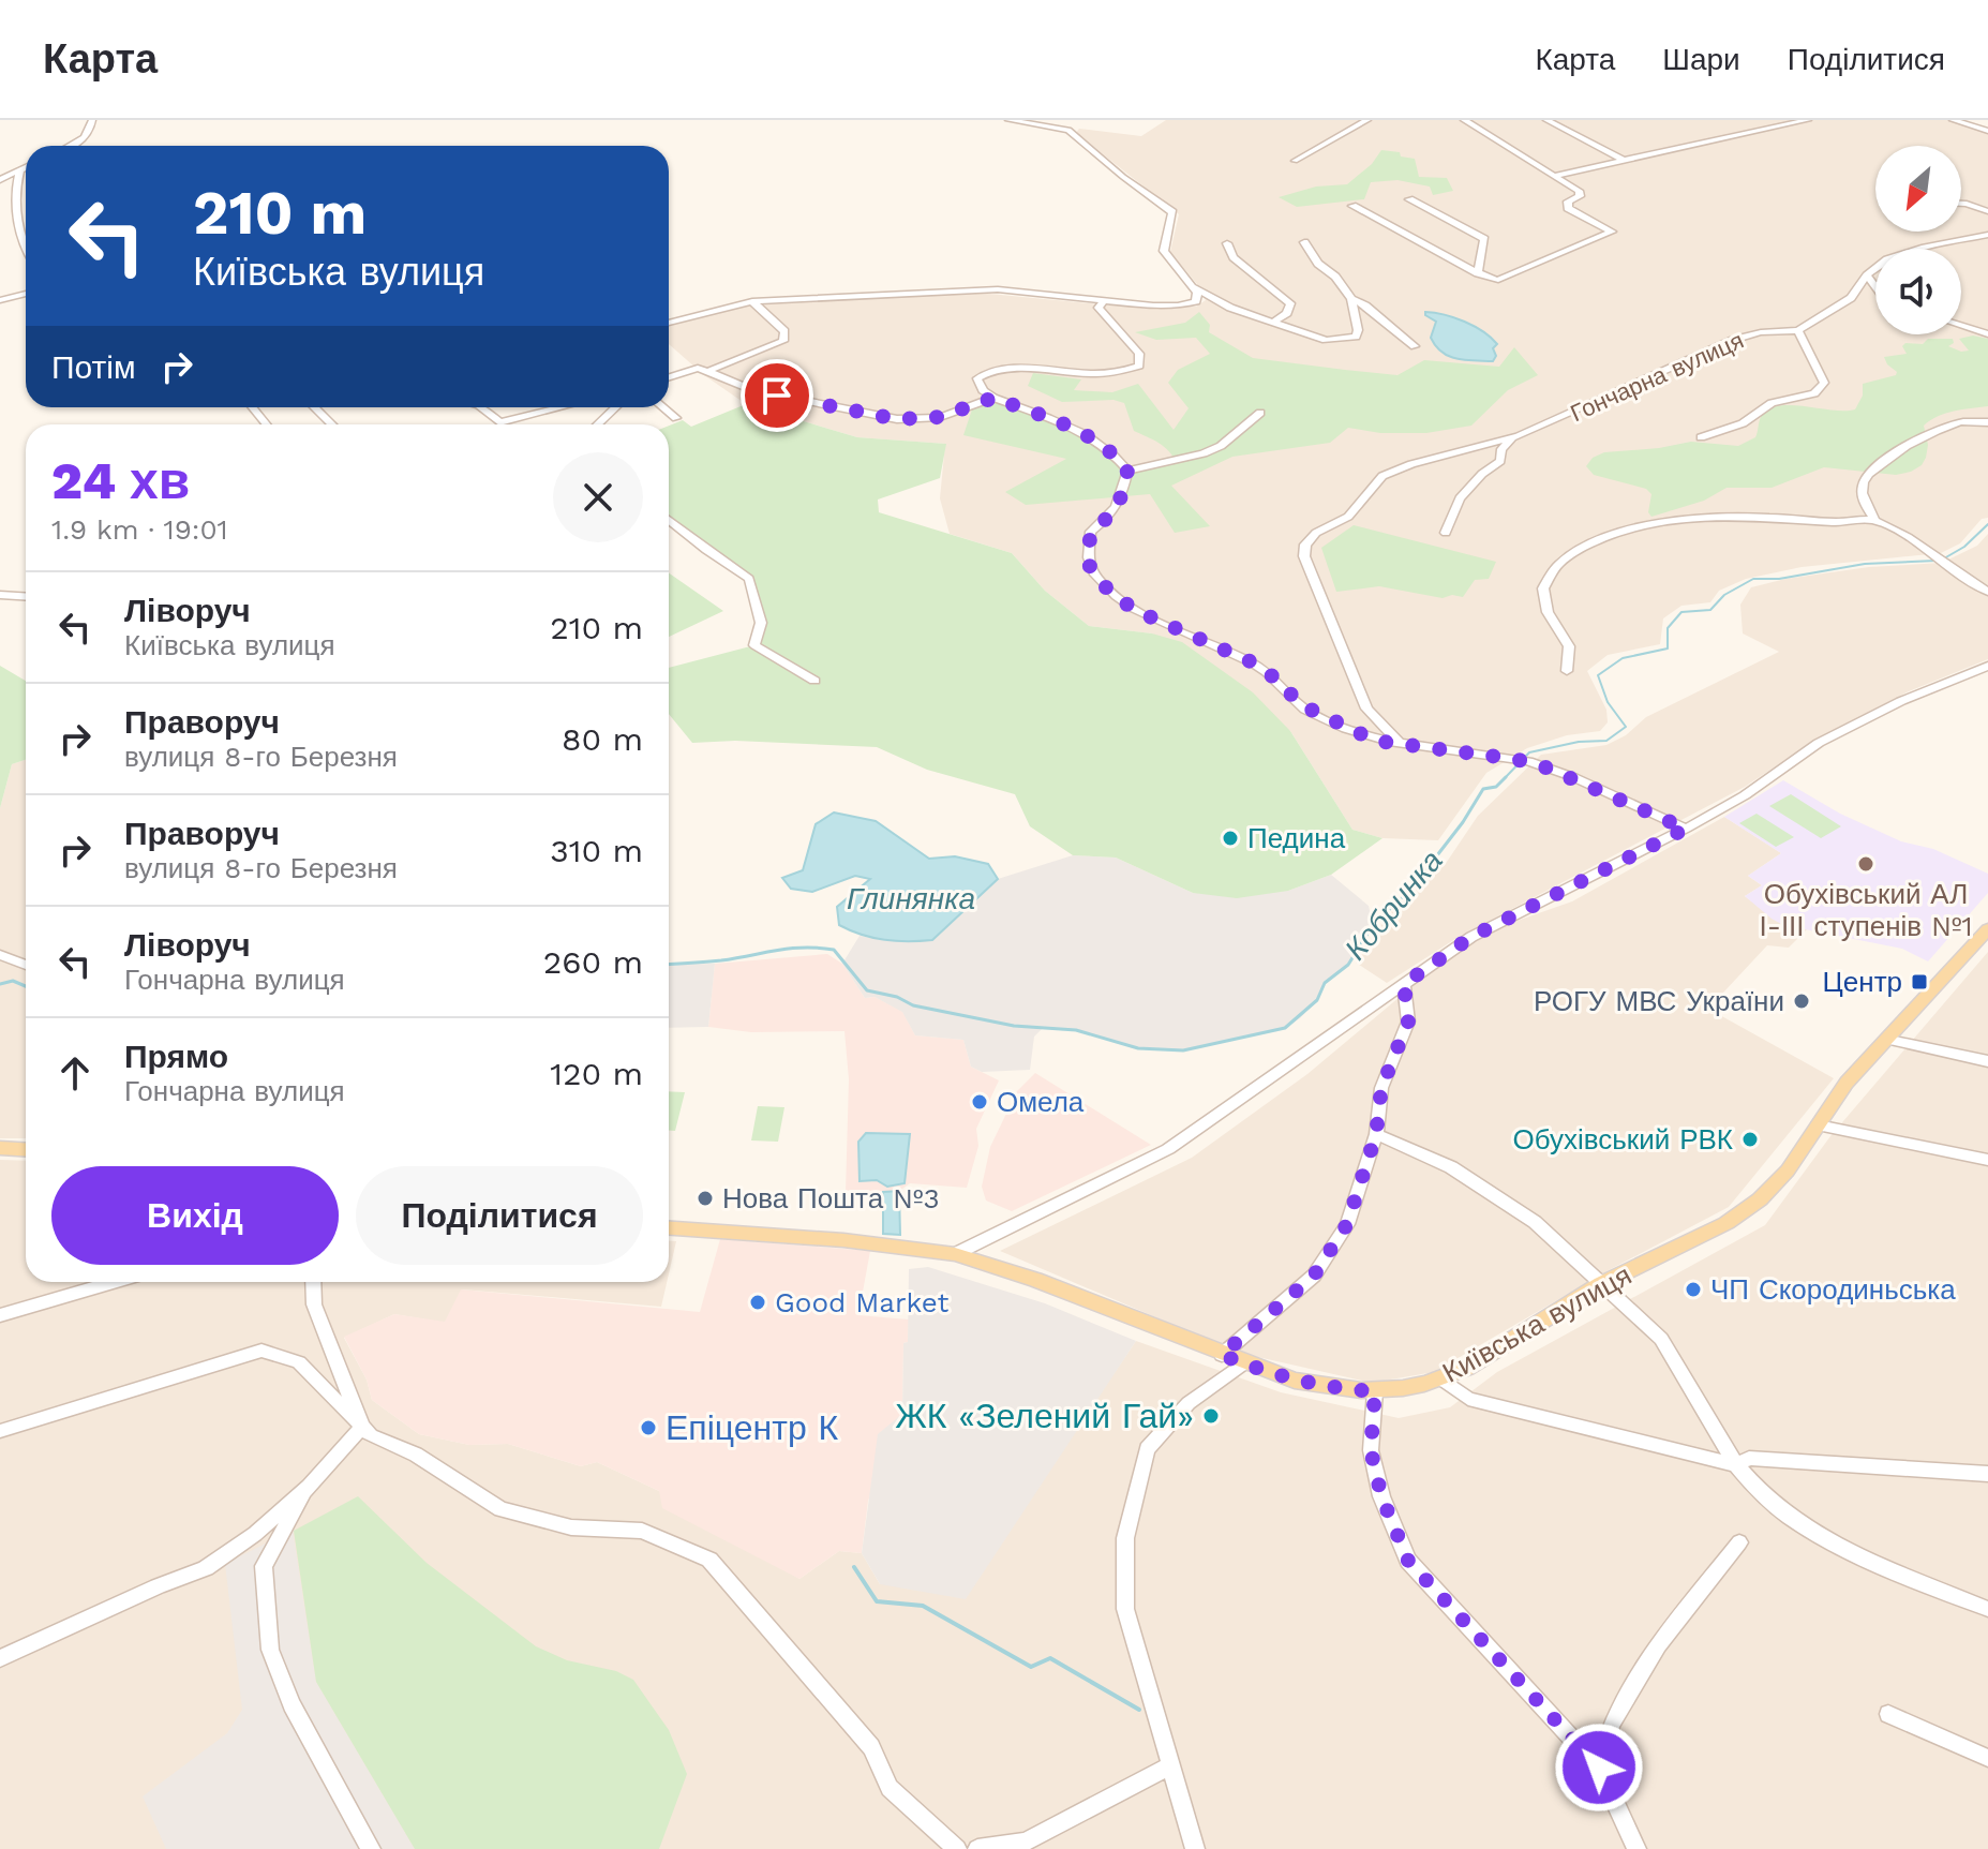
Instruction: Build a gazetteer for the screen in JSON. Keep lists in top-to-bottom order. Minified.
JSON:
{"streets":{"main road":["Київська вулиця"],"street":["Гончарна вулиця"]},"water":["Глинянка","Кобринка"],"places":{"other":["Педина","Обухівський АЛ І-ІІІ ступенів №1","РОГУ МВС України","Омела","Обухівський РВК","Нова Пошта №3","ЧП Скородиньська","Good Market","ЖК «Зелений Гай»","Епіцентр К"],"transit":["Центр"]},"north":"bottom left","page":{"header":"Карта","nav":["Карта","Шари","Поділитися"],"turn":["210 m","Київська вулиця"],"then":"Потім","heading":["24 хв","1.9 km · 19:01"],"list":[{"name":"Ліворуч","note":"Київська вулиця","value":"210 m"},{"name":"Праворуч","note":"вулиця 8-го Березня","value":"80 m"},{"name":"Праворуч","note":"вулиця 8-го Березня","value":"310 m"},{"name":"Ліворуч","note":"Гончарна вулиця","value":"260 m"},{"name":"Прямо","note":"Гончарна вулиця","value":"120 m"}],"buttons":["Вихід","Поділитися"]}}
